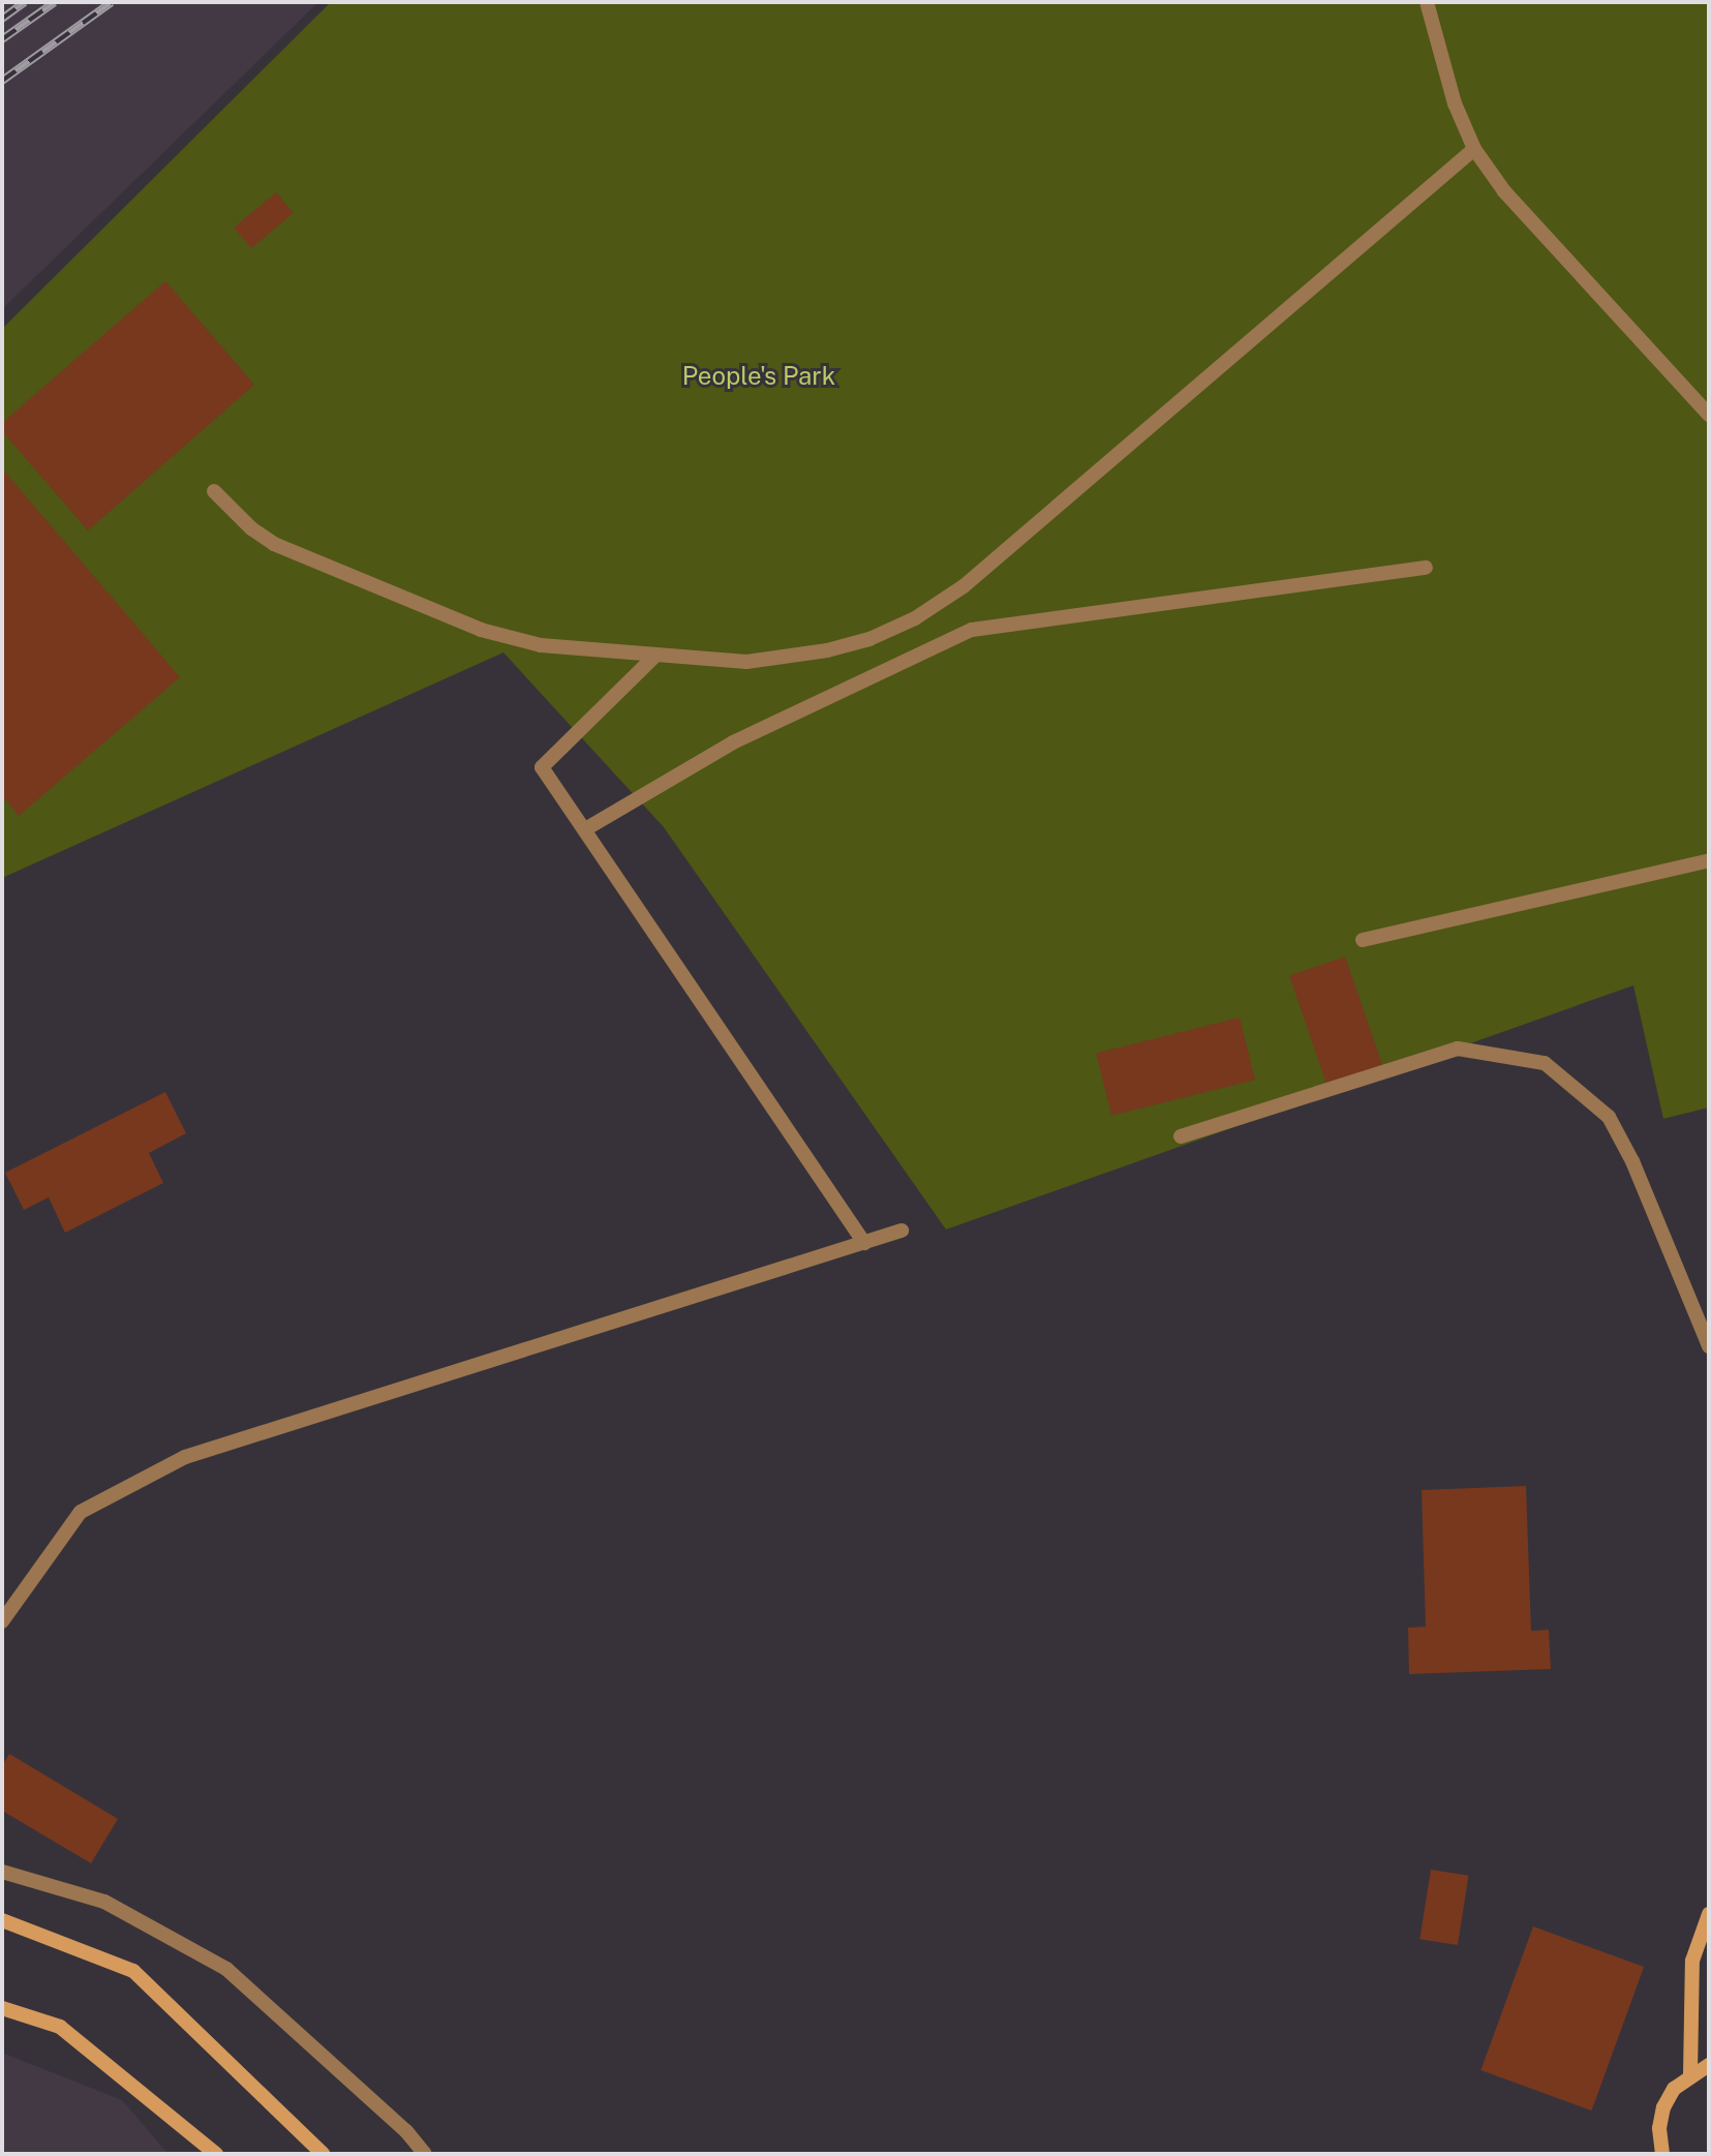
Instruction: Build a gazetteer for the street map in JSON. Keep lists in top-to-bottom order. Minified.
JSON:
{"parks":["People's Park"]}
